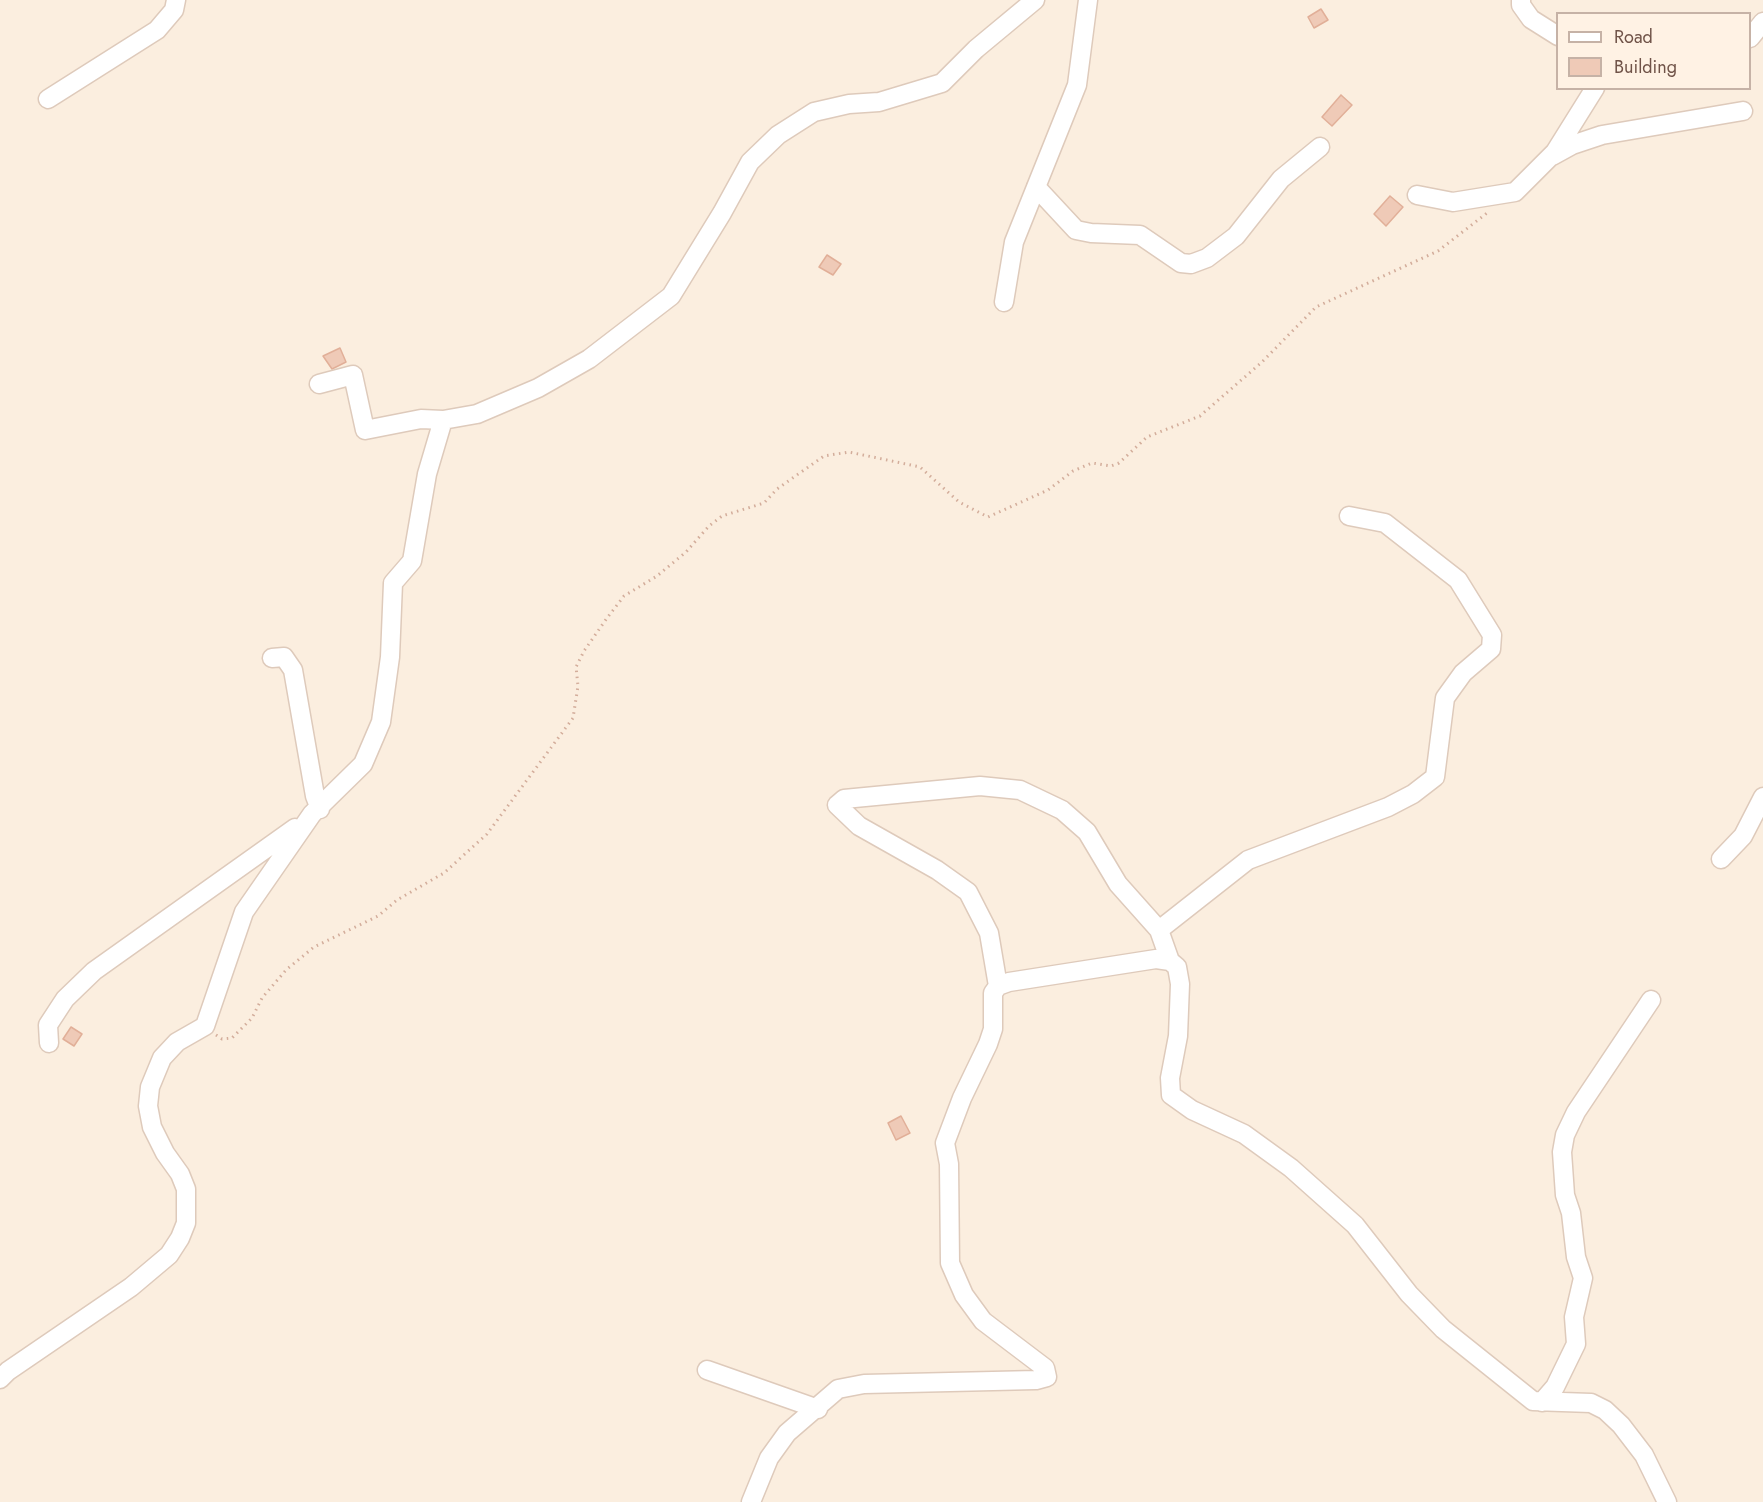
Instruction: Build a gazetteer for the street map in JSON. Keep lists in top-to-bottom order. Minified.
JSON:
{"legend":["Road","Building"]}
